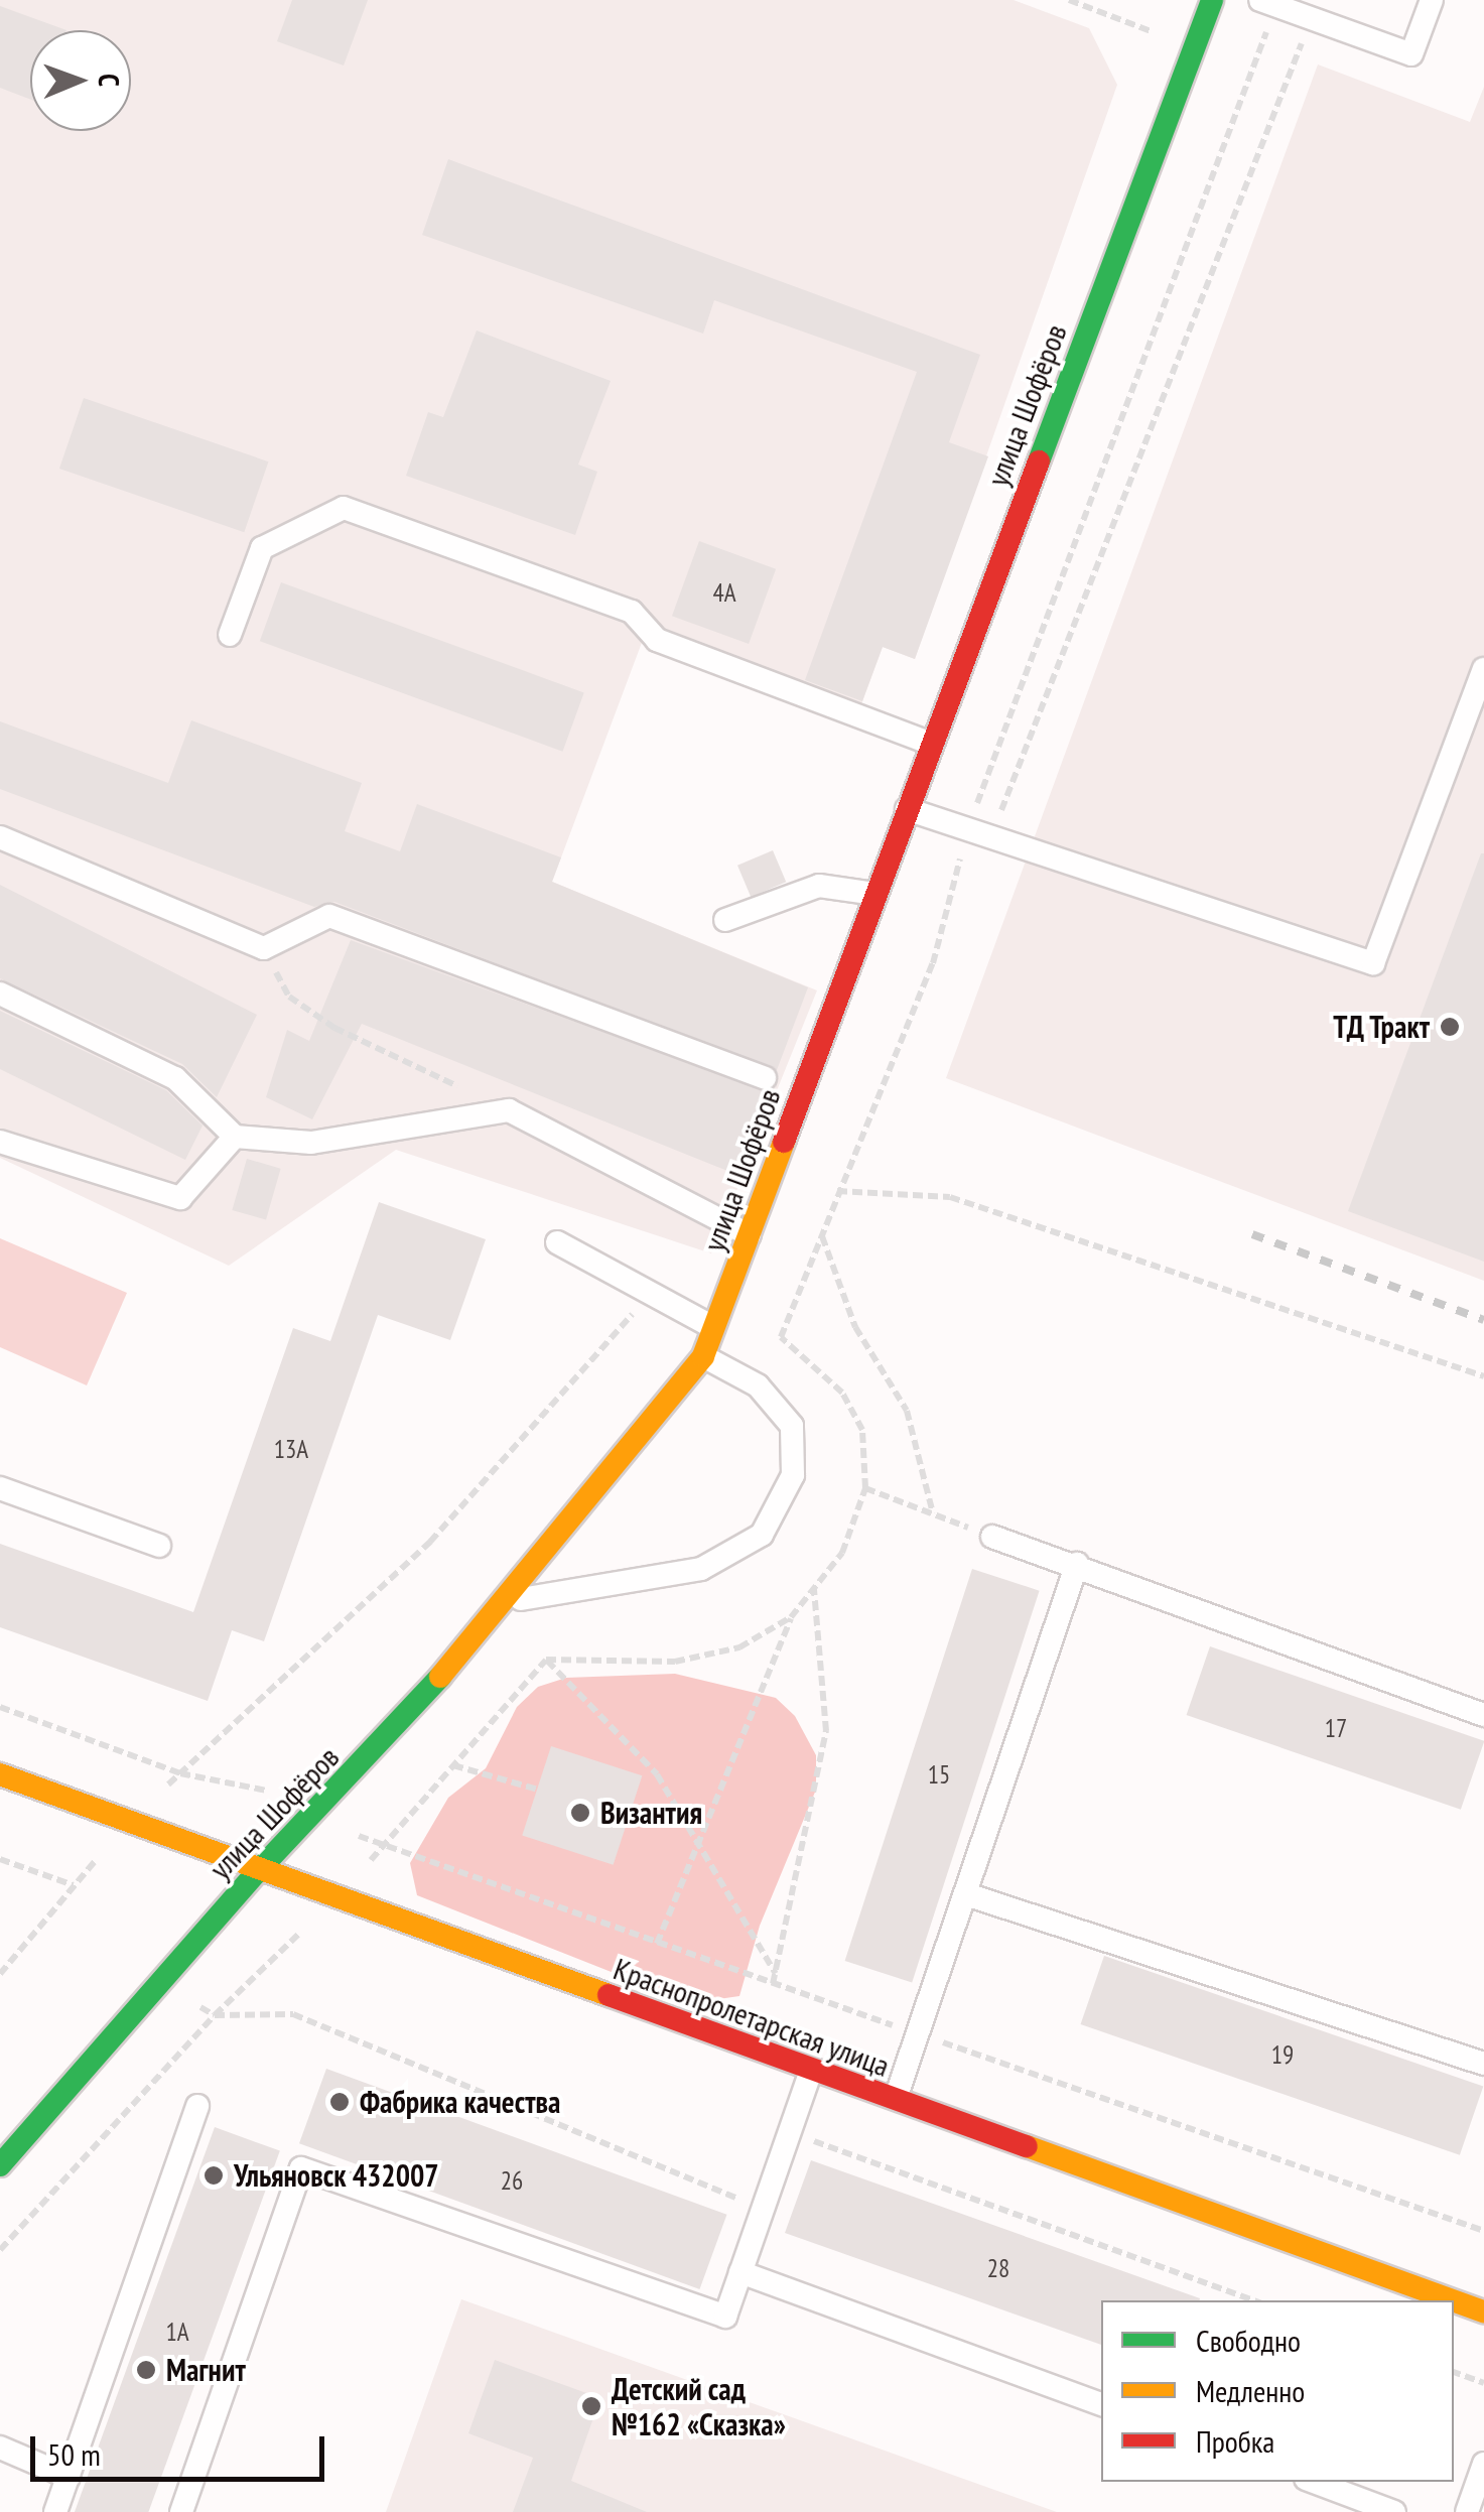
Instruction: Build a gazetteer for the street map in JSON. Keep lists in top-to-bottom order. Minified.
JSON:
{"streets":{"street":["улица Шофёров","Краснопролетарская улица"]},"crossings":[["улица Шофёров","Краснопролетарская улица"]],"places":["ТД Тракт","Византия","Фабрика качества","Ульяновск 432007","Магнит","Детский сад №162 «Сказка»"],"house_numbers":["4А","13А","17","15","19","26","28","1А"],"legend":["Свободно","Медленно","Пробка"],"scale_bar":"50 m","north":"right"}
